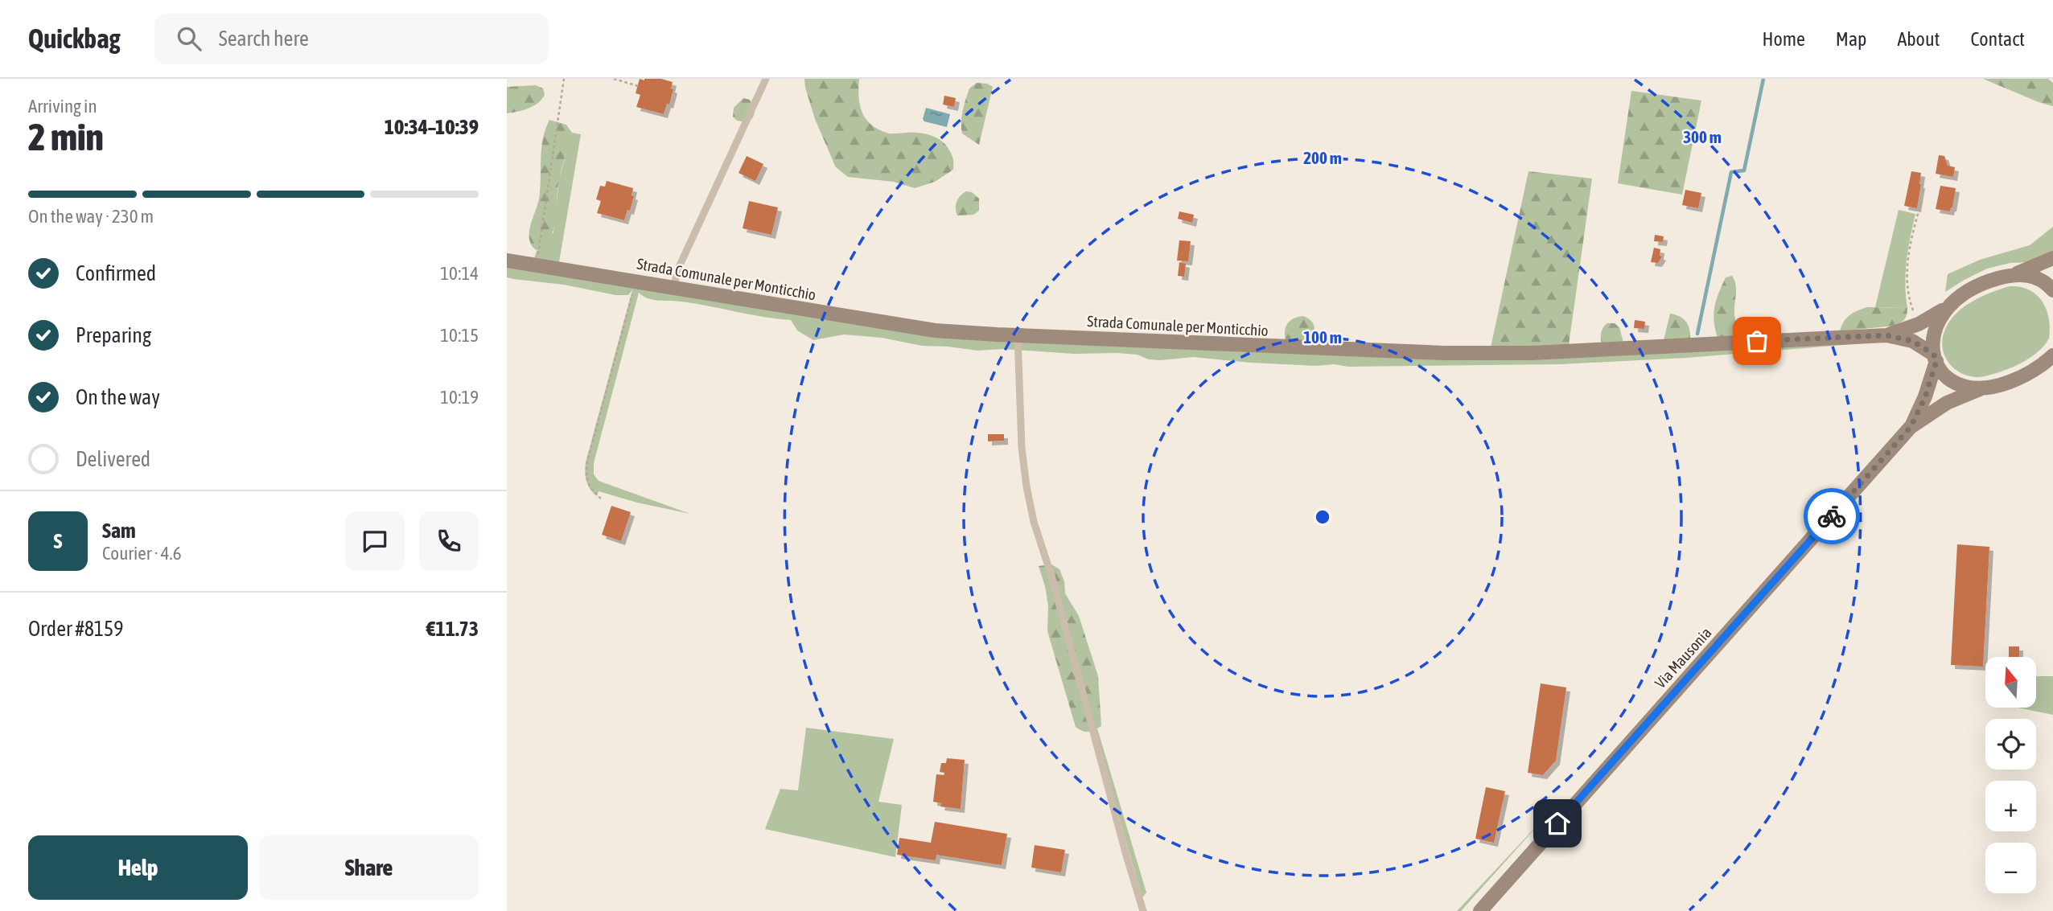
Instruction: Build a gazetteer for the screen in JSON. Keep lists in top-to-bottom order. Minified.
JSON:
{"streets":{"main road":["Strada Comunale per Monticchio","Via Mausonia"]},"crossings":[["Strada Comunale per Monticchio","Via Mausonia"]],"north":"top","page":{"header":"Quickbag","search":"Search here","nav":["Home","Map","About","Contact"],"heading":["2 min","Arriving in","10:34–10:39"],"panel":["Sam","Courier · 4.6","Order #8159","€11.73"],"bar":"On the way · 230 m","list":[["Confirmed","10:14"],["Preparing","10:15"],["On the way","10:19"],"Delivered"],"round":"S","map_buttons":["+","−"],"buttons":["Help","Share"]},"rings":["300 m","200 m","100 m"]}
